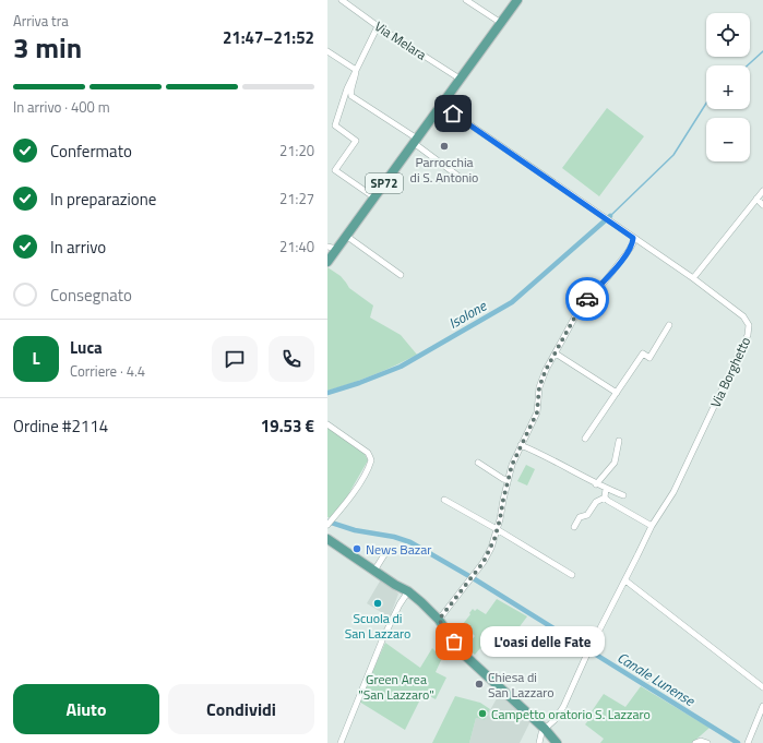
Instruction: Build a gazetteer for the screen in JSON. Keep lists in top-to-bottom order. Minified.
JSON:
{"streets":{"main road":["SP72"],"street":["Via Melara","Via Borghetto"]},"crossings":[["Via Melara","SP72"],["SP72","Via Borghetto"]],"water":["Isolone","Canale Lunense"],"parks":["Green Area \"San Lazzaro\""],"places":["Parrocchia di S. Antonio","News Bazar","Scuola di San Lazzaro","L'oasi delle Fate","Chiesa di San Lazzaro","Campetto oratorio S. Lazzaro"],"page":{"heading":["3 min","Arriva tra","21:47–21:52"],"panel":["Luca","Corriere · 4.4","Ordine #2114","19.53 €"],"map_buttons":["+","−"],"bar":"In arrivo · 400 m","list":[["Confermato","21:20"],["In preparazione","21:27"],["In arrivo","21:40"],"Consegnato"],"round":"L","bubble":"L'oasi delle Fate","buttons":["Aiuto","Condividi"]}}
